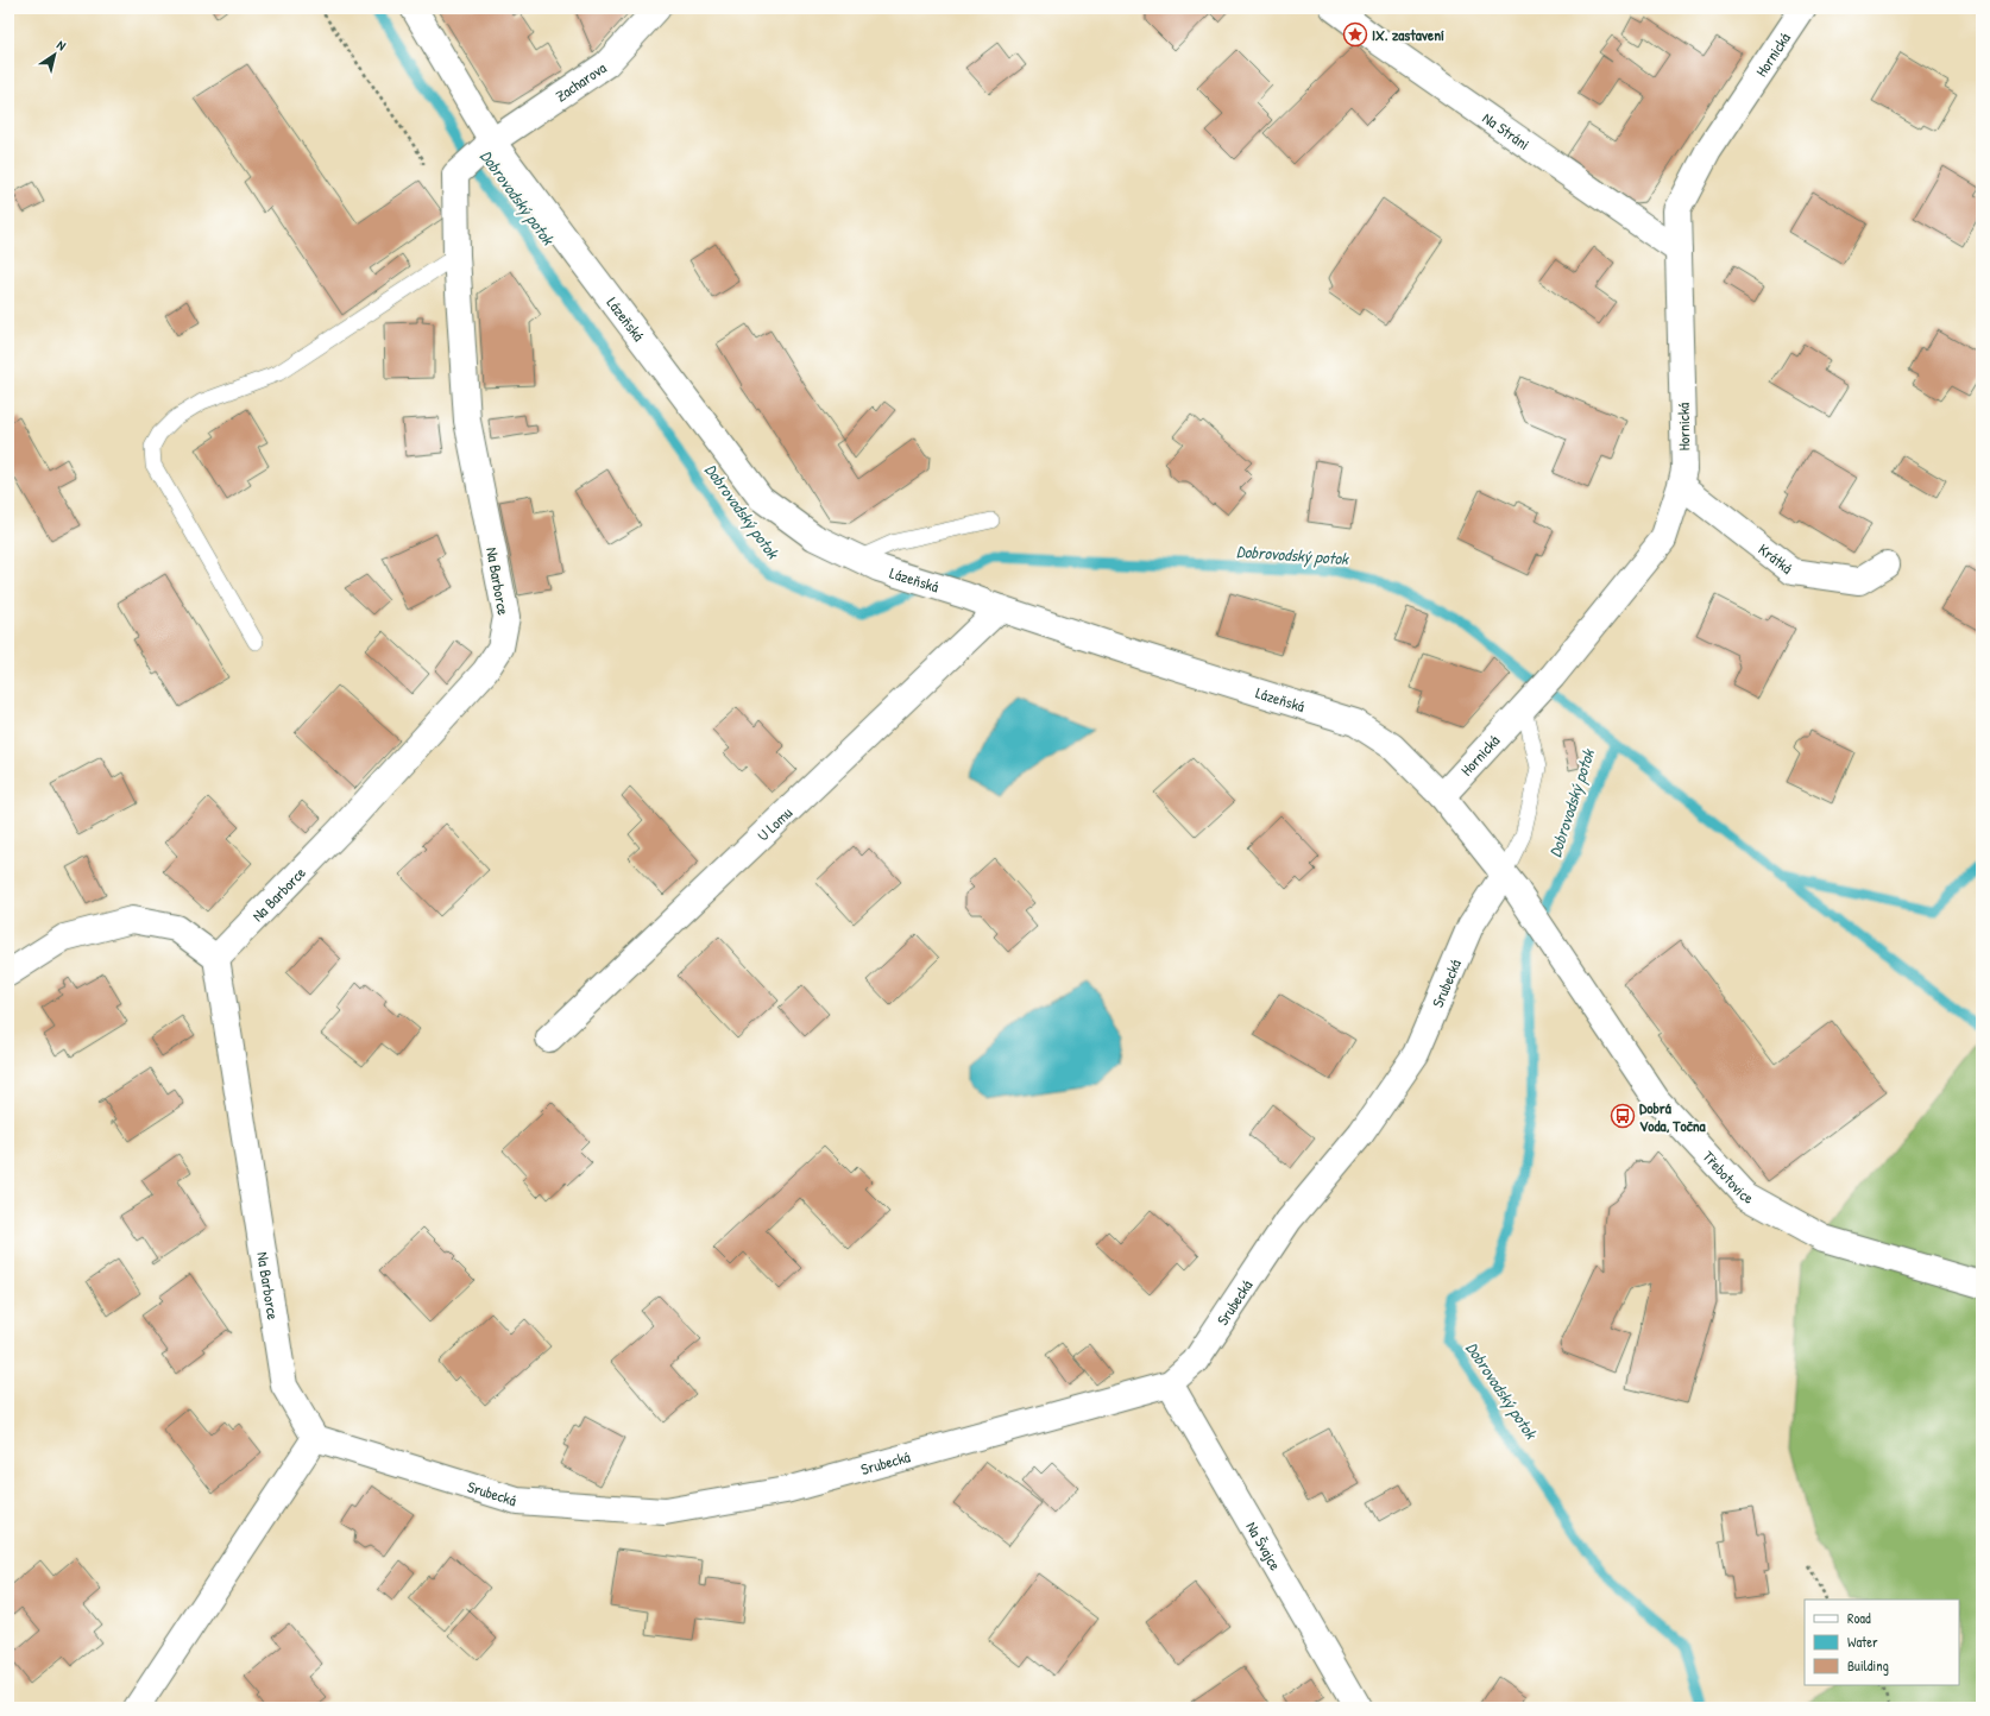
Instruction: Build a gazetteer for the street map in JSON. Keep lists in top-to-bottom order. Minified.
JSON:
{"streets":{"street":["Hornická","Zacharova","Na Stráni","Lázeňská","Krátká","Na Barborce","U Lomu","Srubecká","Třebotovice","Na Švajce"]},"crossings":[["Hornická","Na Stráni"],["Hornická","Lázeňská"],["Hornická","Krátká"],["Zacharova","Lázeňská"],["Zacharova","Na Barborce"],["Lázeňská","Na Barborce"],["Lázeňská","U Lomu"],["Lázeňská","Srubecká"],["Lázeňská","Třebotovice"],["Na Barborce","Srubecká"],["Srubecká","Na Švajce"]],"water":["Dobrovodský potok"],"places":{"place":["IX. zastavení"],"bus stop":["Dobrá Voda, Točna"]},"legend":["Road","Water","Building"],"north":"top right"}
